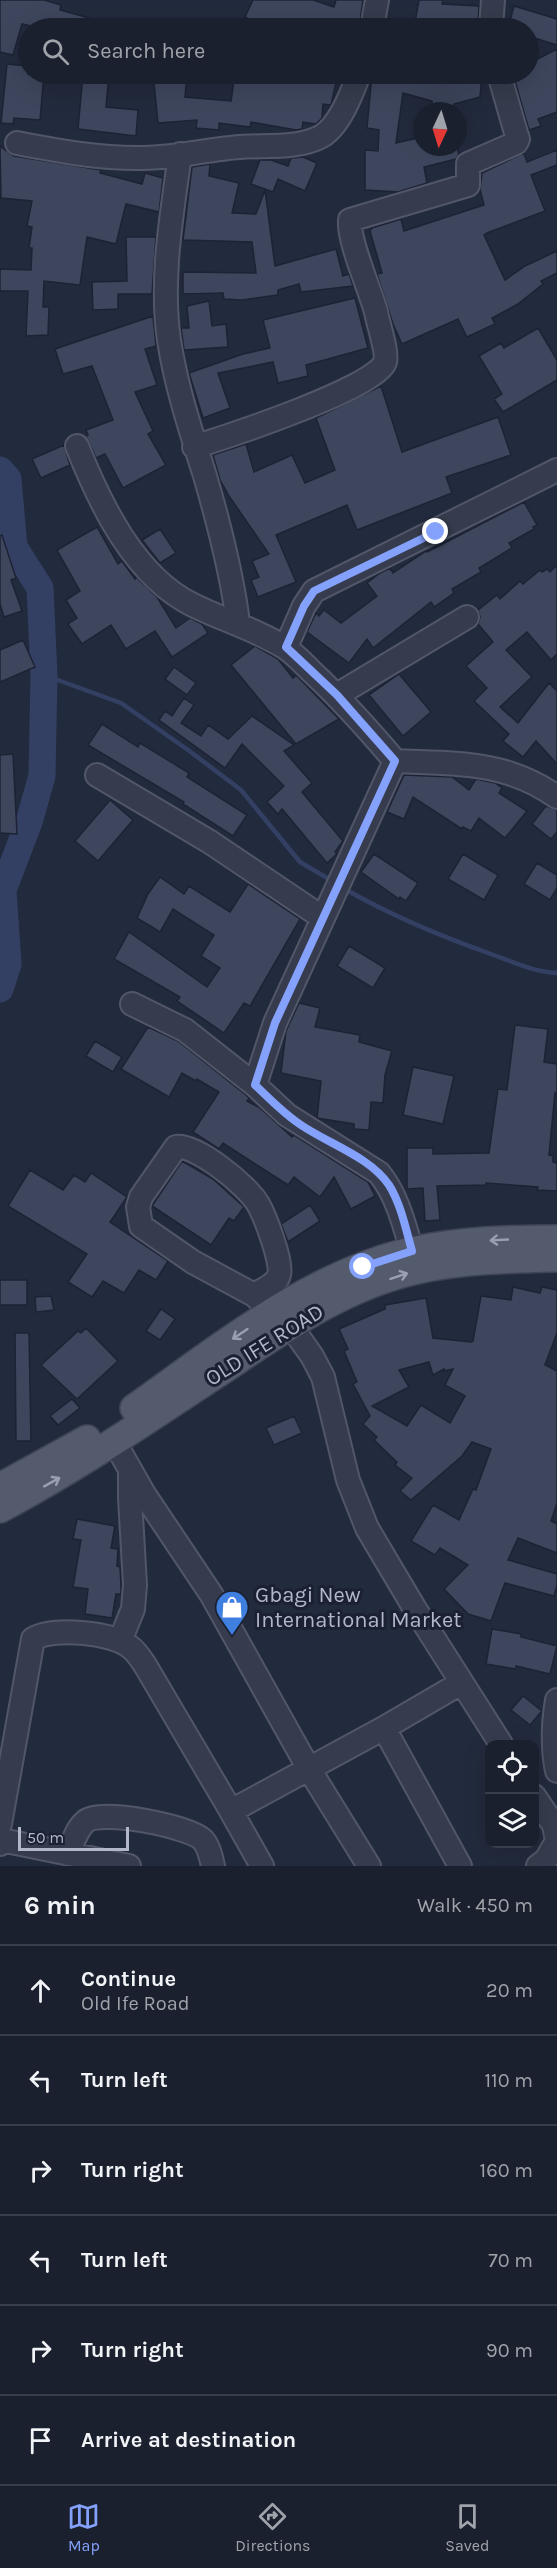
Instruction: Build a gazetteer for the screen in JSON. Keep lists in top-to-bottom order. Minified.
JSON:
{"streets":{"main road":["OLD IFE ROAD"]},"places":{"shop":["Gbagi New International Market"]},"scale_bar":"50 m","north":"bottom","page":{"search":"Search here","scale":"50 m","heading":["6 min","Walk · 450 m"],"list":[["Continue","Old Ife Road","20 m"],["Turn left","110 m"],["Turn right","160 m"],["Turn left","70 m"],["Turn right","90 m"],"Arrive at destination"],"nav":["Map","Directions","Saved"]}}
